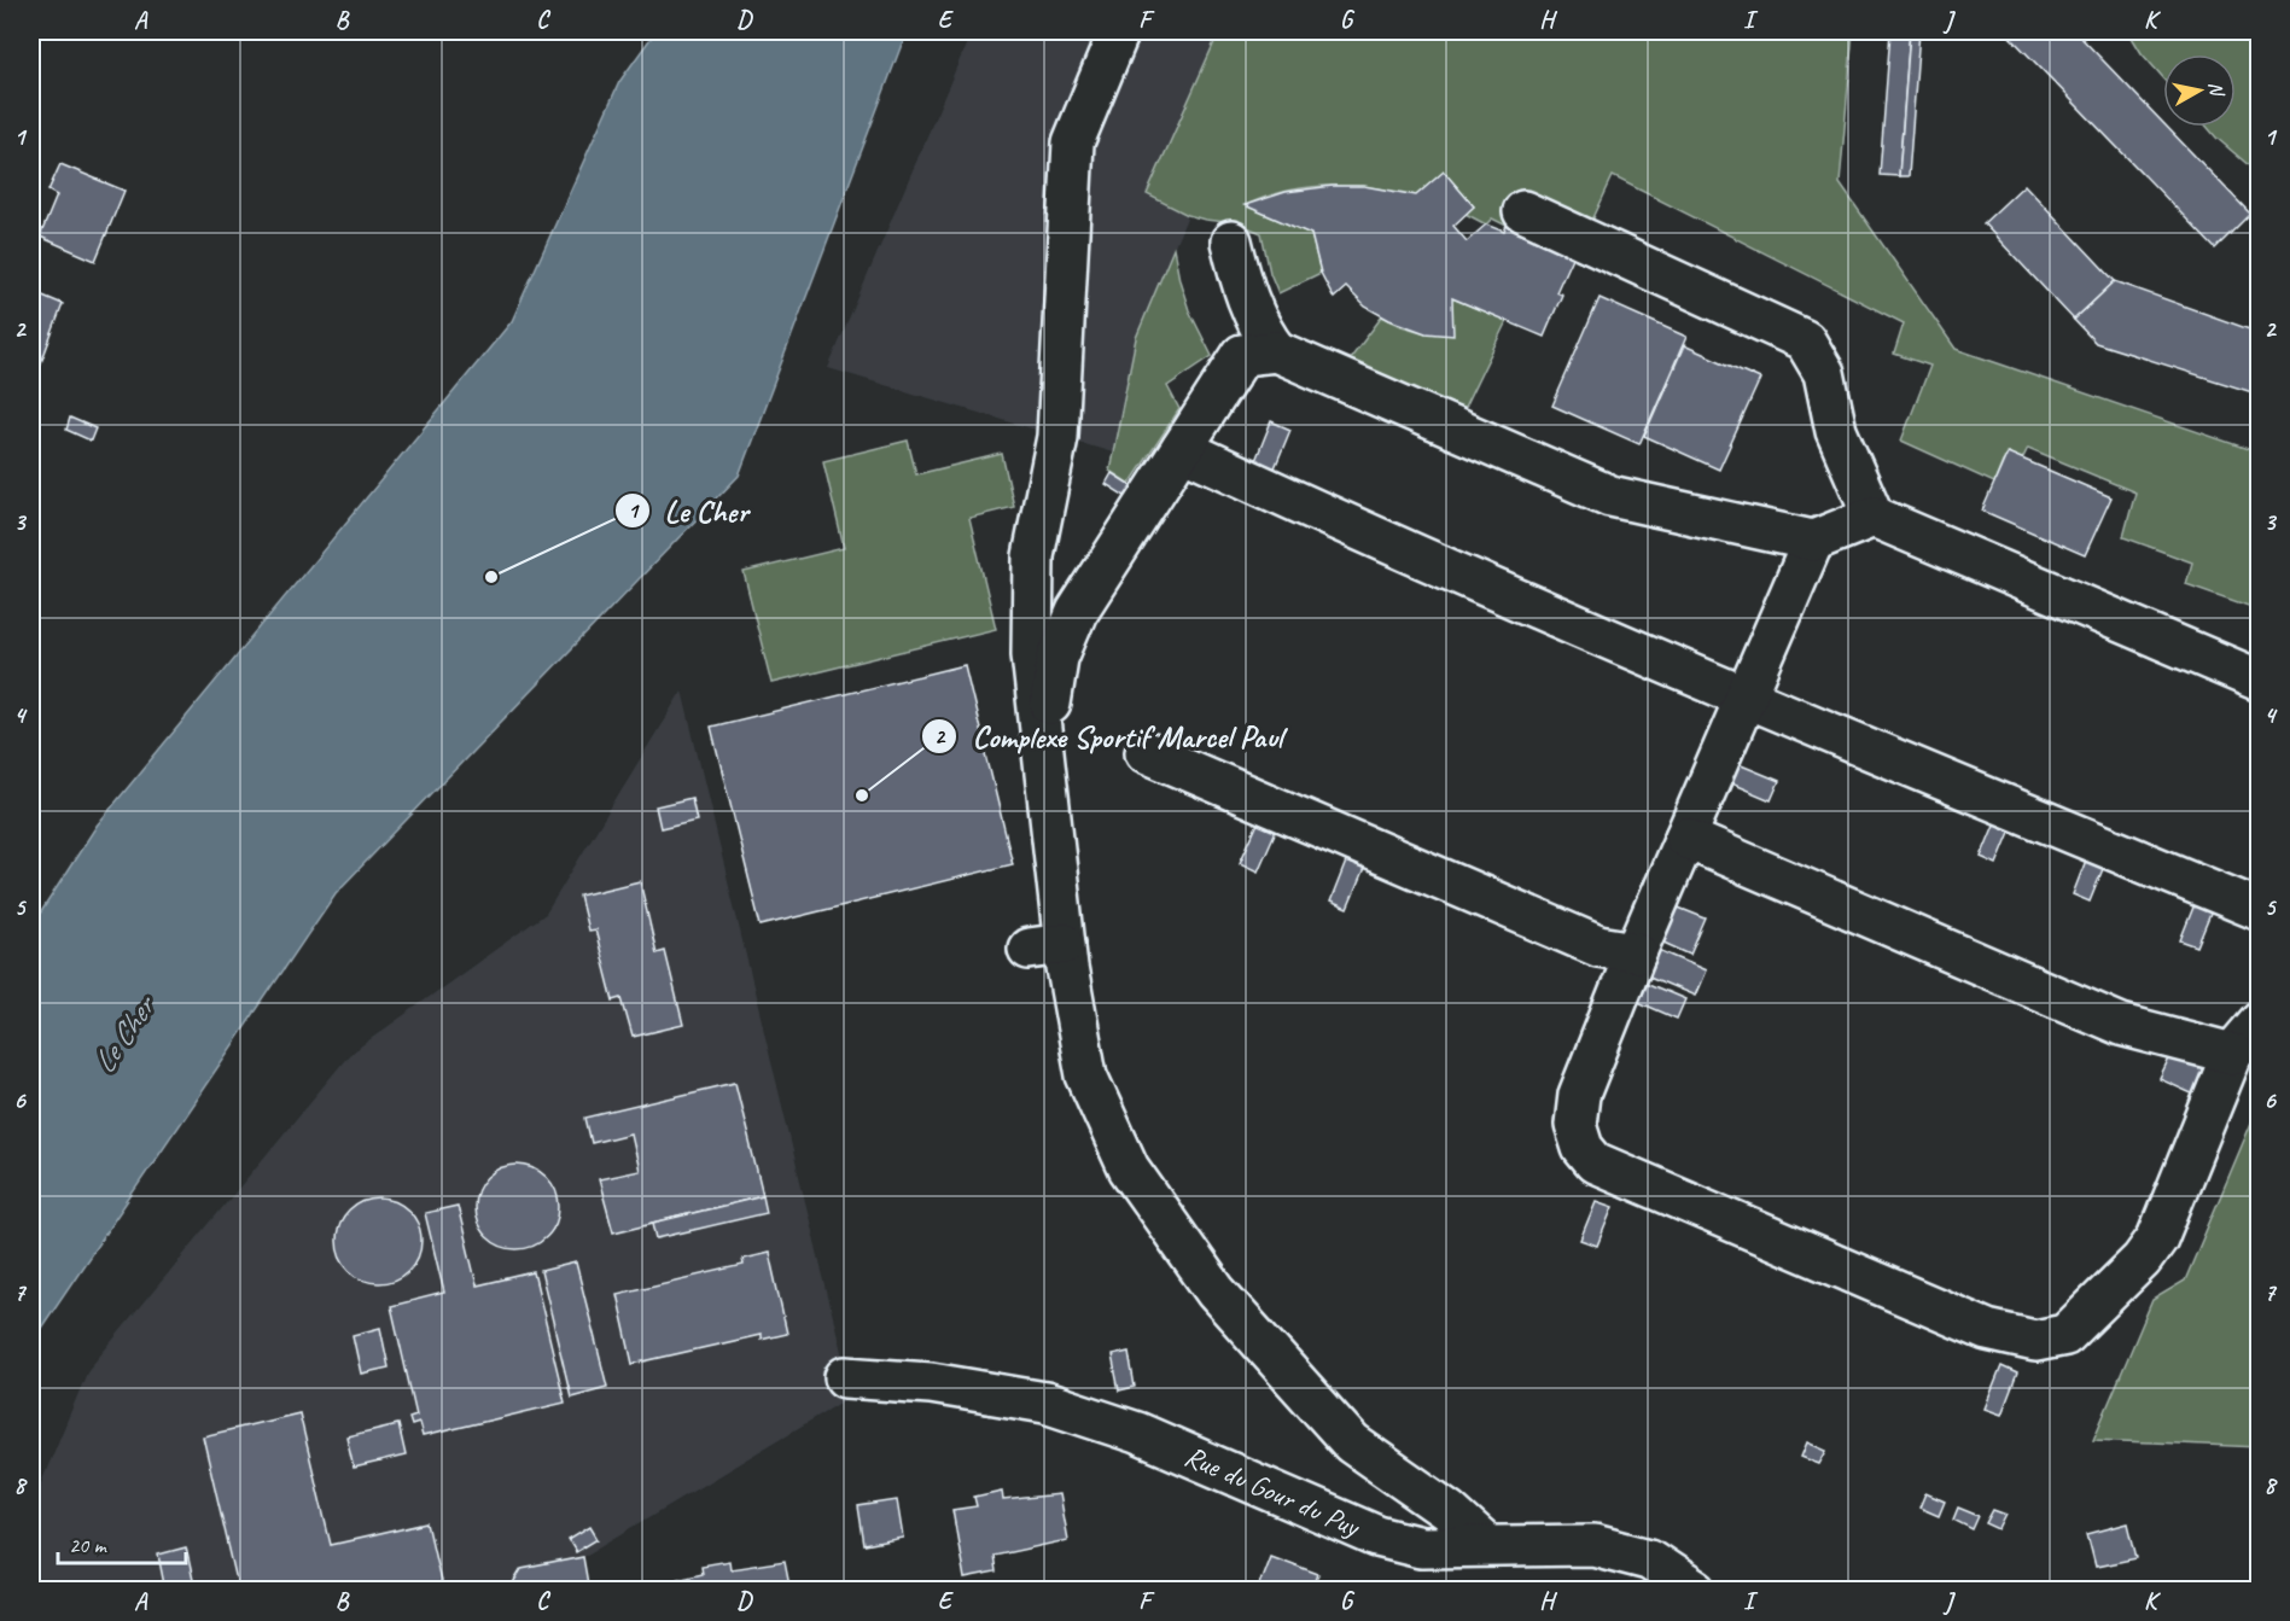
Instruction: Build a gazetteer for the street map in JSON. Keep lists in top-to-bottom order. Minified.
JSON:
{"streets":{"street":["Rue du Gour du Puy"]},"water":["Le Cher"],"places":["Le Cher","Complexe Sportif Marcel Paul"],"scale_bar":"20 m","north":"right","grid":{"columns":["A","B","C","D","E","F","G","H","I","J","K"],"rows":["1","2","3","4","5","6","7","8"]}}
